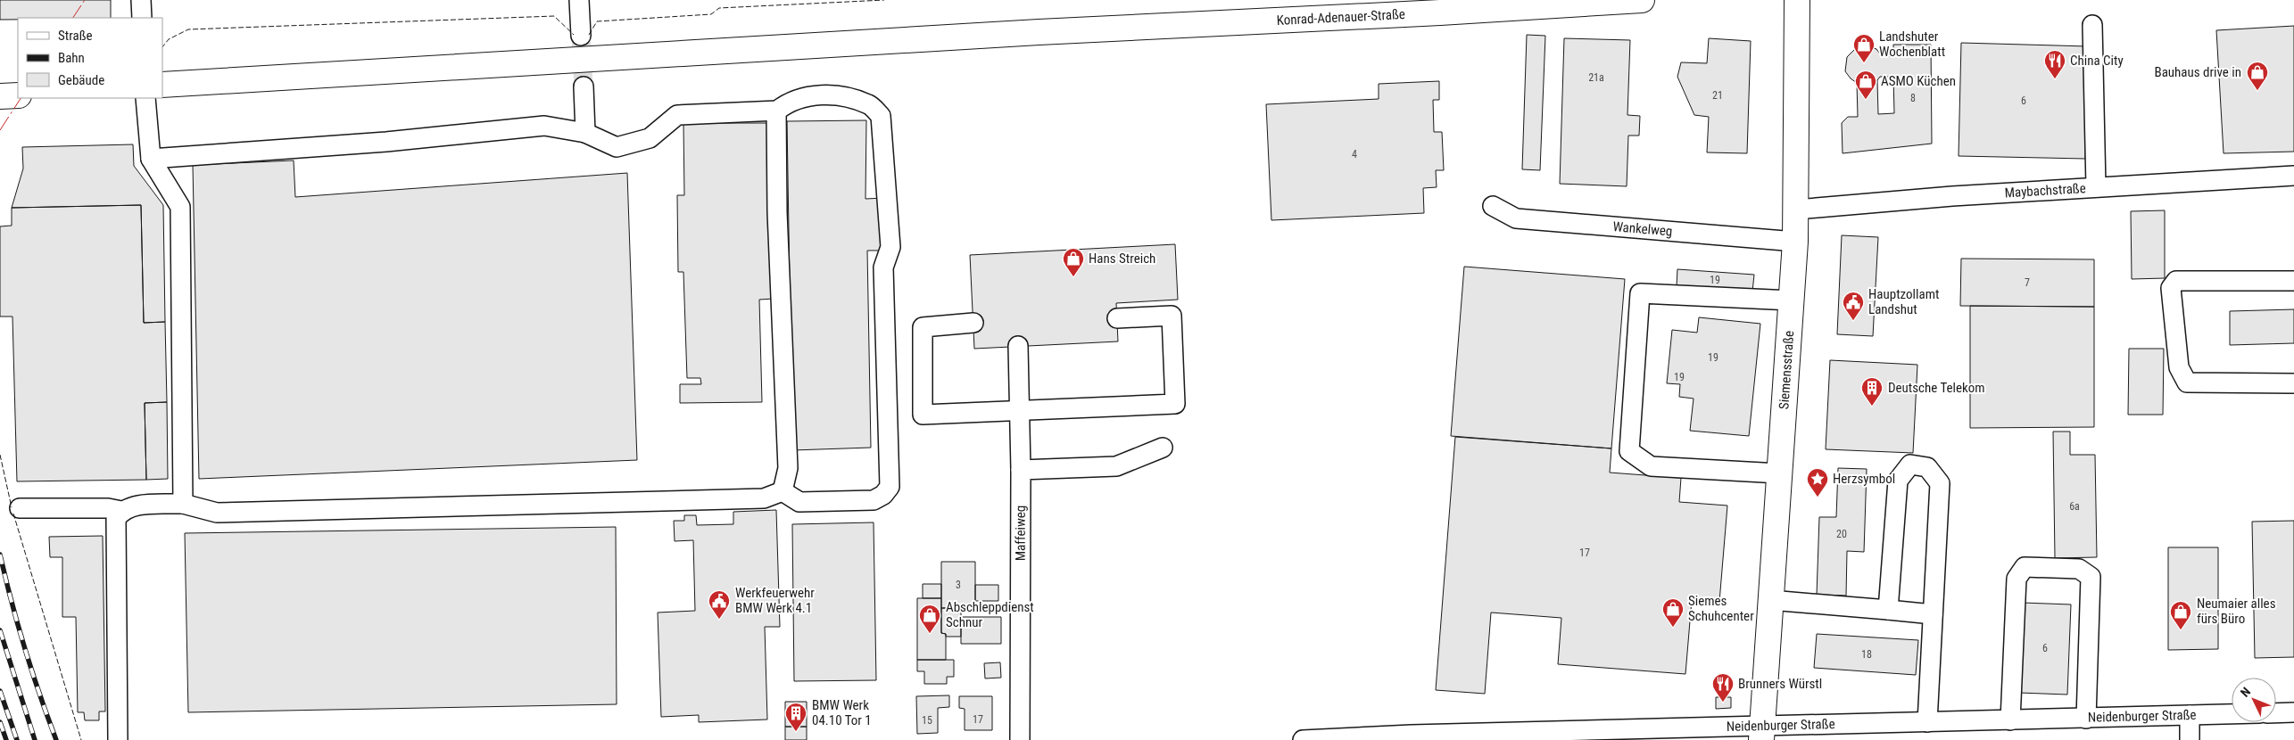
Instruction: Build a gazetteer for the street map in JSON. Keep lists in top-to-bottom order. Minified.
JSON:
{"streets":{"main road":["Konrad-Adenauer-Straße","Siemensstraße"],"street":["Maybachstraße","Wankelweg","Maffeiweg","Neidenburger Straße"]},"crossings":[["Maybachstraße","Siemensstraße"],["Wankelweg","Siemensstraße"],["Siemensstraße","Neidenburger Straße"]],"places":{"shop":["Landshuter Wochenblatt","Bauhaus drive in","ASMO Küchen","Hans Streich","Siemes Schuhcenter","Neumaier alles fürs Büro","Abschleppdienst Schnur"],"restaurant":["China City","Brunners Würstl"],"public building":["Hauptzollamt Landshut","Werkfeuerwehr BMW Werk 4.1"],"building":["Deutsche Telekom","BMW Werk 04.10 Tor 1"],"place":["Herzsymbol"]},"house_numbers":["21a","21","8","6","4","19","7","19","19","6a","20","17","3","6","18","17","15"],"legend":["Straße","Bahn","Gebäude"],"north":"top left"}
